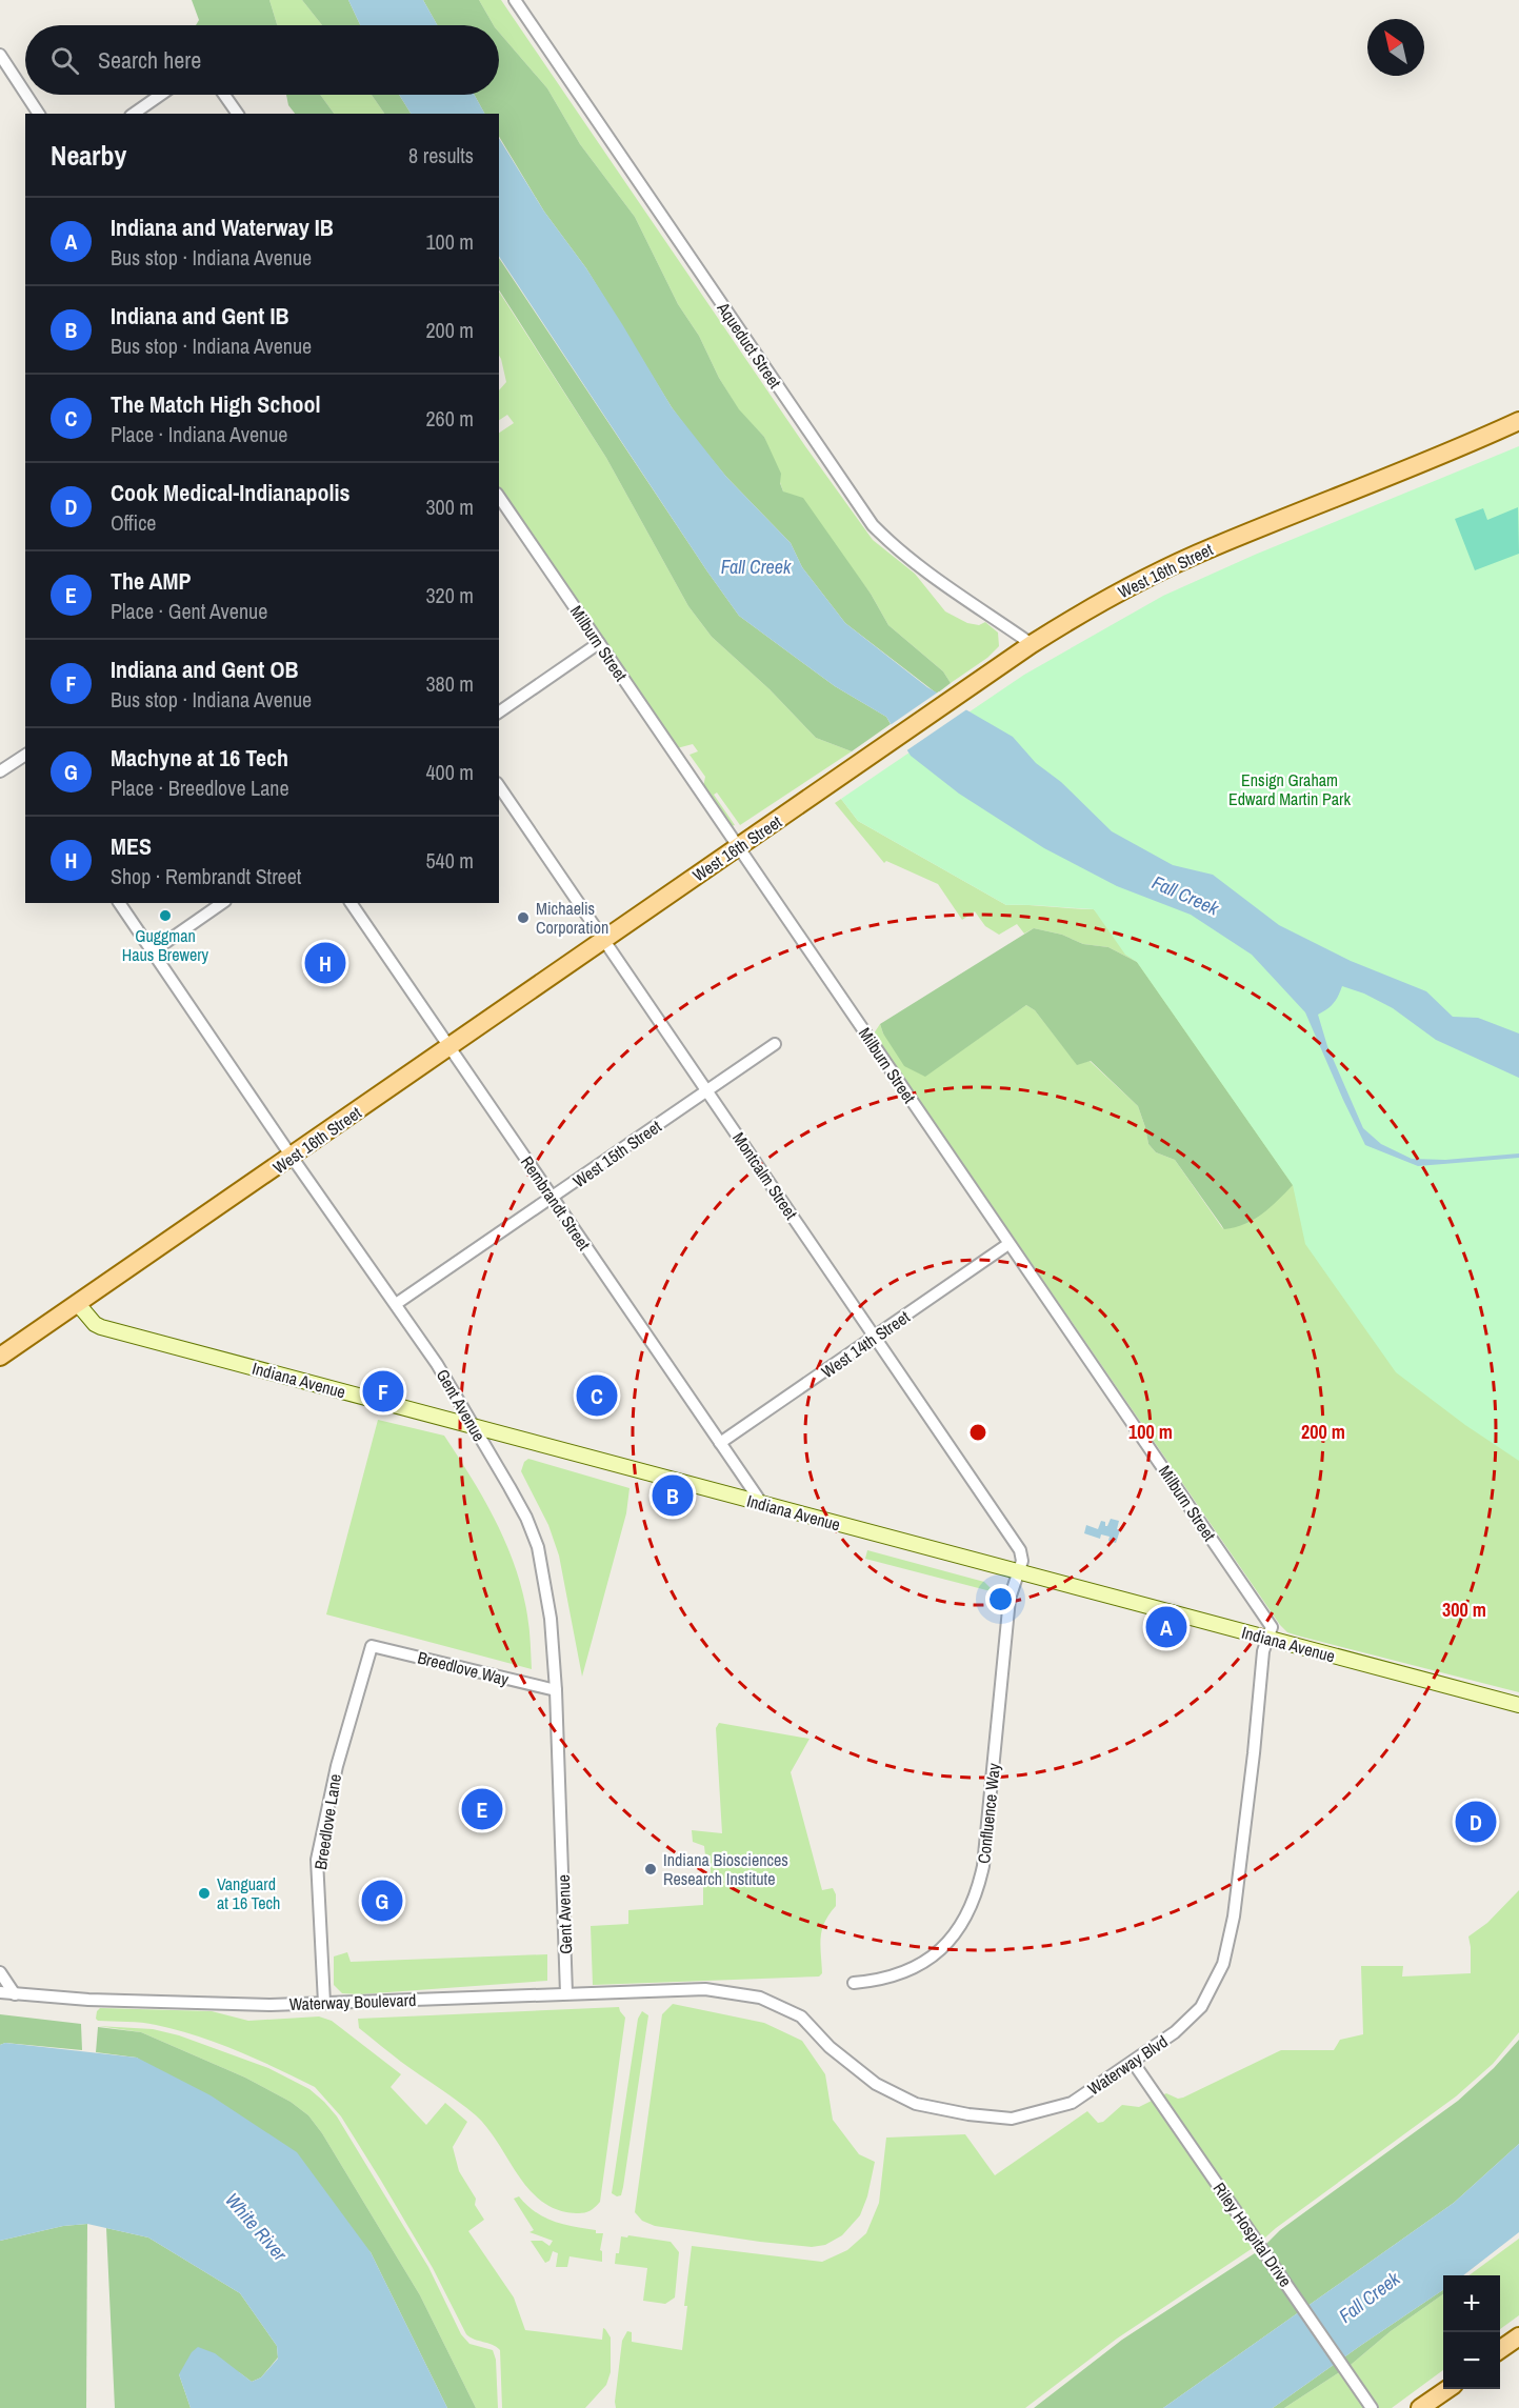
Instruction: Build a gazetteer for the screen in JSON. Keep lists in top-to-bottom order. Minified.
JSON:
{"streets":{"main road":["West 16th Street","Indiana Avenue"],"street":["Aqueduct Street","Milburn Street","West 15th Street","Montcalm Street","Rembrandt Street","West 14th Street","Gent Avenue","Breedlove Way","Confluence Way","Breedlove Lane","Waterway Boulevard","Waterway Blvd","Riley Hospital Drive"]},"crossings":[["Aqueduct Street","West 16th Street"],["West 16th Street","Milburn Street"],["West 16th Street","Montcalm Street"],["West 16th Street","Rembrandt Street"],["West 16th Street","Indiana Avenue"],["West 16th Street","Gent Avenue"],["Milburn Street","West 14th Street"],["Milburn Street","Indiana Avenue"],["Milburn Street","Waterway Blvd"],["West 15th Street","Montcalm Street"],["West 15th Street","Rembrandt Street"],["West 15th Street","Gent Avenue"],["Montcalm Street","West 14th Street"],["Montcalm Street","Indiana Avenue"],["Montcalm Street","Confluence Way"],["Rembrandt Street","West 14th Street"],["Rembrandt Street","Indiana Avenue"],["Indiana Avenue","Gent Avenue"],["Indiana Avenue","Confluence Way"],["Indiana Avenue","Waterway Blvd"],["Gent Avenue","Breedlove Way"],["Gent Avenue","Waterway Boulevard"],["Breedlove Way","Breedlove Lane"],["Breedlove Lane","Waterway Boulevard"],["Waterway Boulevard","Waterway Blvd"],["Waterway Blvd","Riley Hospital Drive"]],"water":["Fall Creek","White River"],"parks":["Ensign Graham Edward Martin Park"],"places":["Guggman Haus Brewery","Michaelis Corporation","Indiana Biosciences Research Institute","Vanguard at 16 Tech"],"north":"top left","page":{"search":"Search here","heading":["Nearby","8 results"],"list":[{"mark":"A","name":"Indiana and Waterway IB","note":"Bus stop · Indiana Avenue","value":"100 m"},{"mark":"B","name":"Indiana and Gent IB","note":"Bus stop · Indiana Avenue","value":"200 m"},{"mark":"C","name":"The Match High School","note":"Place · Indiana Avenue","value":"260 m"},{"mark":"D","name":"Cook Medical-Indianapolis","note":"Office","value":"300 m"},{"mark":"E","name":"The AMP","note":"Place · Gent Avenue","value":"320 m"},{"mark":"F","name":"Indiana and Gent OB","note":"Bus stop · Indiana Avenue","value":"380 m"},{"mark":"G","name":"Machyne at 16 Tech","note":"Place · Breedlove Lane","value":"400 m"},{"mark":"H","name":"MES","note":"Shop · Rembrandt Street","value":"540 m"}],"pins":["H","F","C","B","A","E","D","G"],"map_buttons":["+","−"]},"rings":["100 m","200 m","300 m"]}
